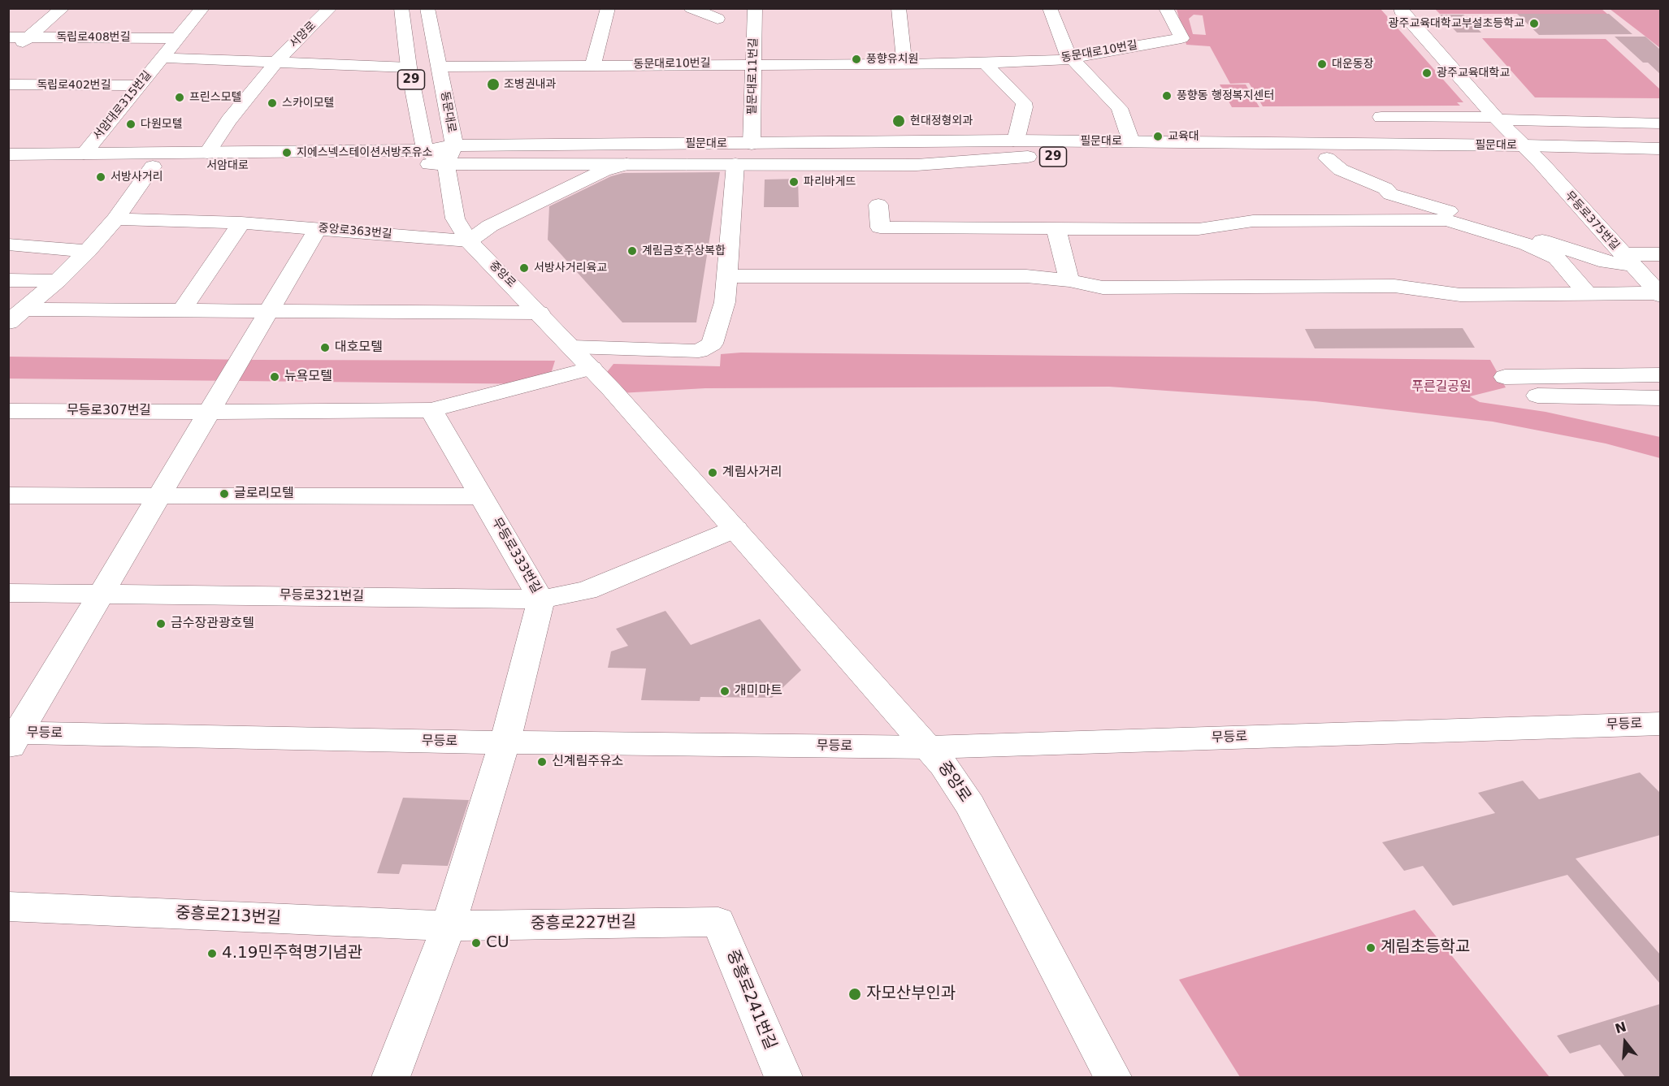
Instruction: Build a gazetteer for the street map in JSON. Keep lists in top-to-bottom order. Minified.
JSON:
{"streets":{"main road":["서양로","독립로408번길","동문대로10번길","필문대로11번길","29","독립로402번길","서암대로315번길","동문대로","필문대로","서암대로","무등로375번길","중앙로363번길","중앙로","무등로307번길","무등로333번길","무등로321번길","무등로","중흥로213번길","중흥로227번길","중흥로241번길"]},"crossings":[["서양로","서암대로315번길"],["서양로","서암대로"],["독립로408번길","서암대로315번길"],["동문대로10번길","필문대로11번길"],["동문대로10번길","동문대로"],["필문대로11번길","필문대로"],["29","서암대로"],["독립로402번길","서암대로315번길"],["서암대로315번길","서암대로"],["동문대로","필문대로"],["동문대로","서암대로"],["동문대로","중앙로"],["필문대로","서암대로"],["필문대로","무등로375번길"],["필문대로","중앙로"],["서암대로","중앙로"],["중앙로363번길","중앙로"],["중앙로","무등로"],["무등로333번길","무등로321번길"],["무등로333번길","무등로"],["중흥로213번길","중흥로227번길"],["중흥로227번길","중흥로241번길"]],"parks":["푸른길공원"],"places":["광주교육대학교부설초등학교","풍향유치원","대운동장","광주교육대학교","조병권내과","풍향동 행정복지센터","프린스모텔","스카이모텔","현대정형외과","다원모텔","교육대","지에스넥스테이션서방주유소","서방사거리","파리바게뜨","계림금호주상복합","서방사거리육교","대호모텔","뉴욕모텔","계림사거리","글로리모텔","금수장관광호텔","개미마트","신계림주유소","CU","계림초등학교","4.19민주혁명기념관","자모산부인과"],"north":"top"}
